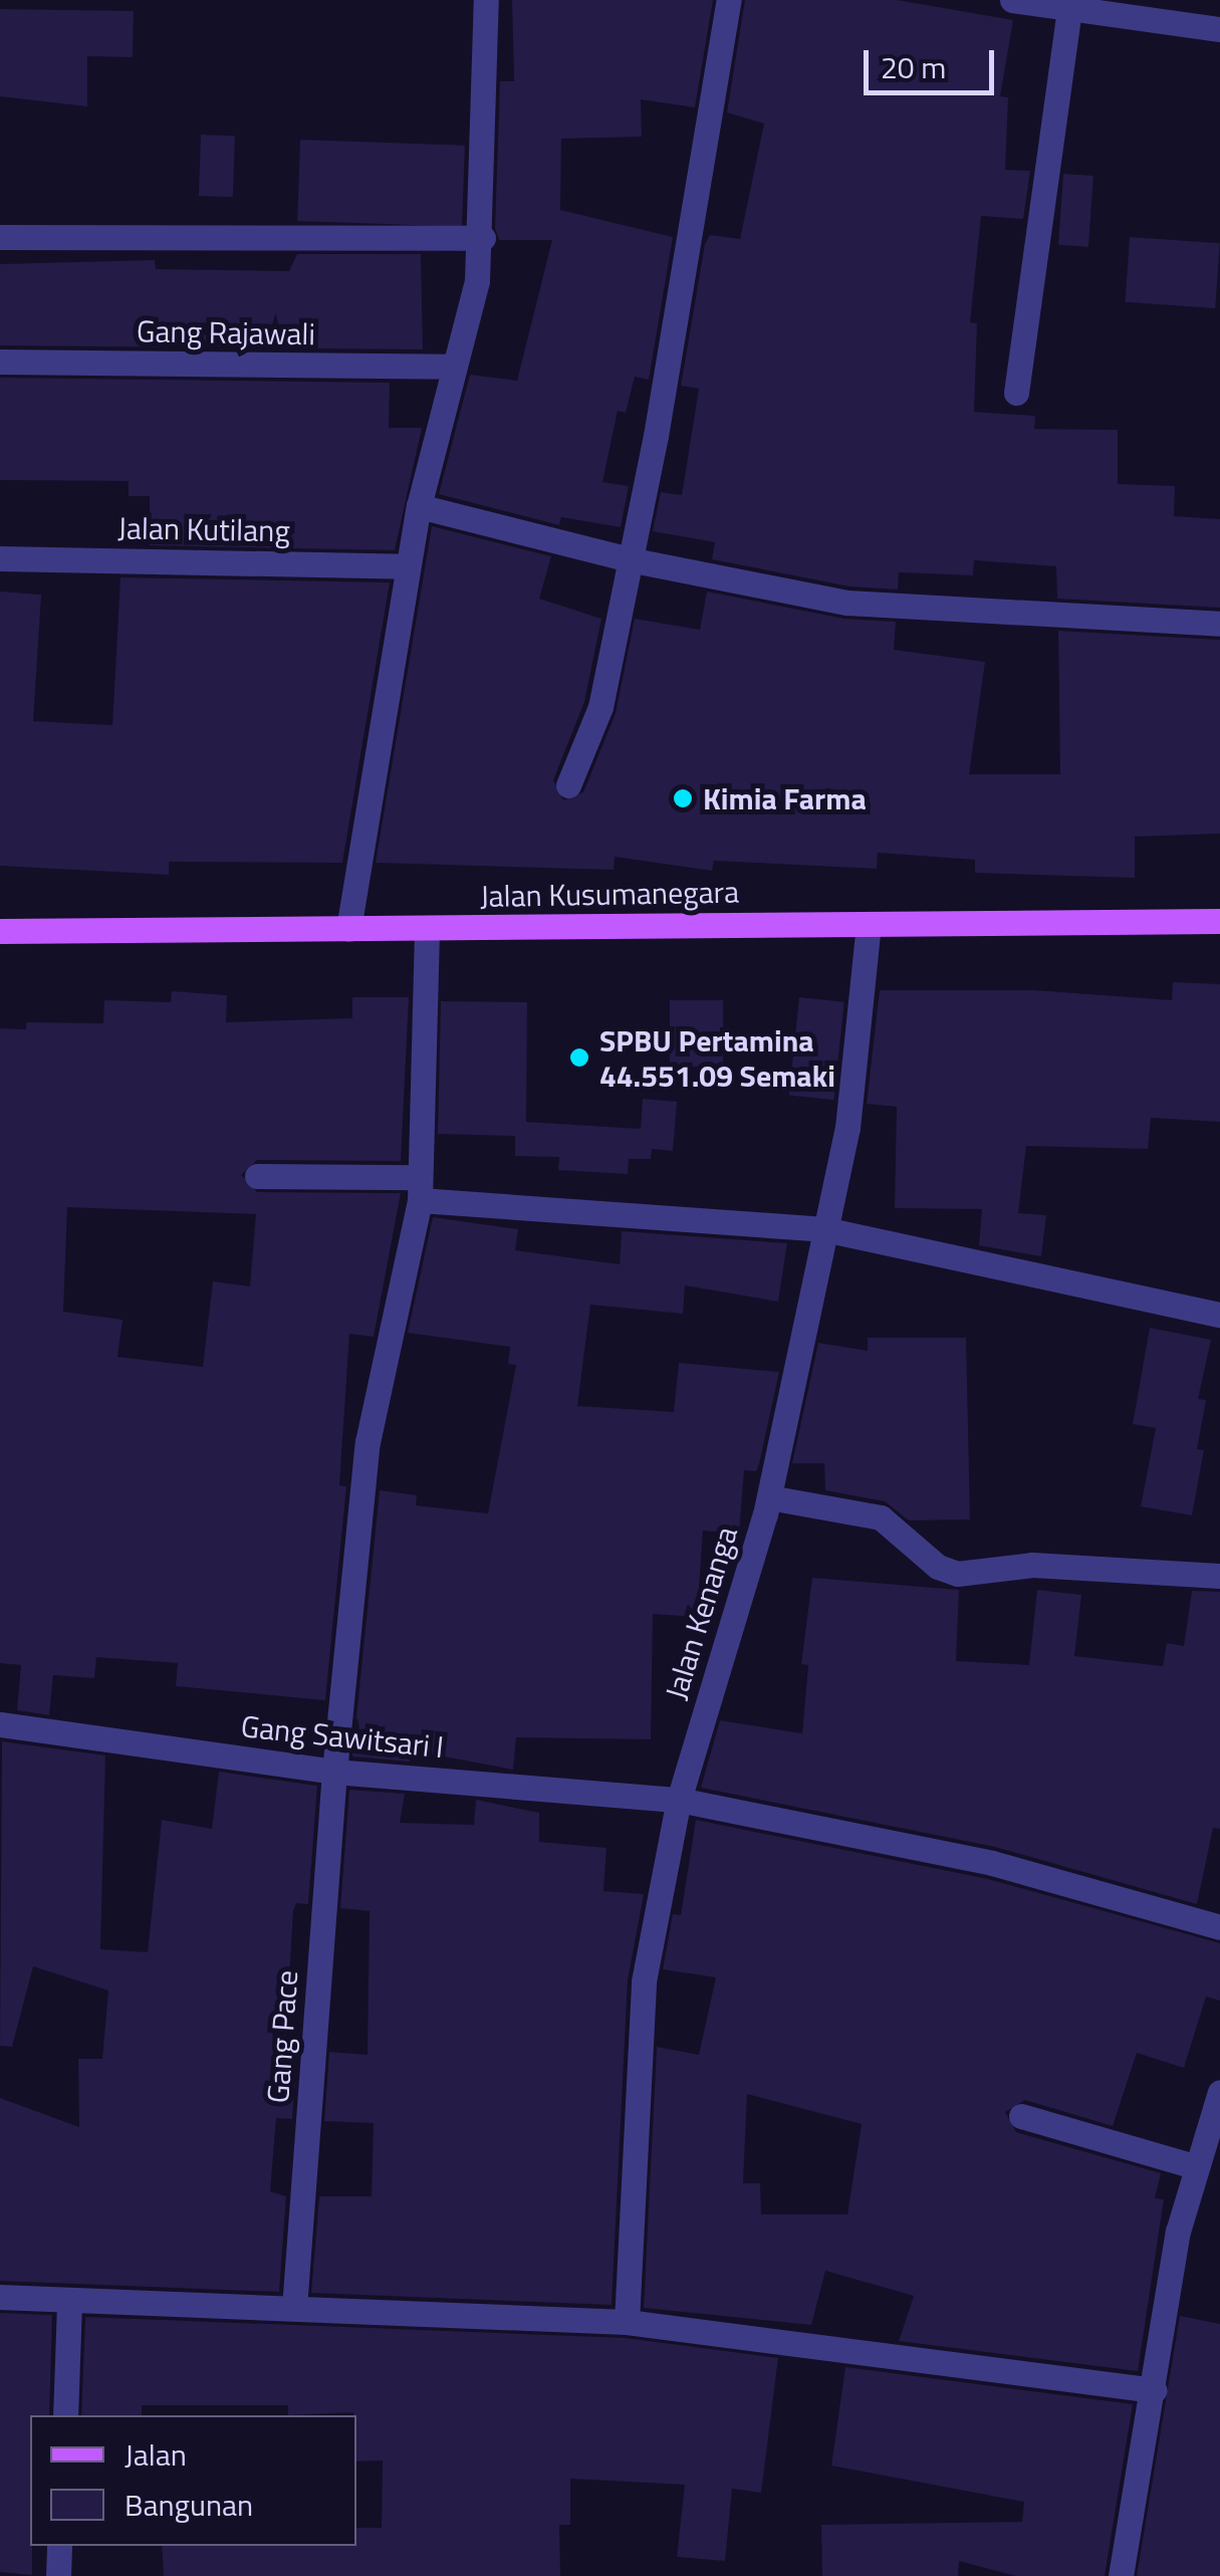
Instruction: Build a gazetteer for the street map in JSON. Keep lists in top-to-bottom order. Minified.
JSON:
{"streets":{"main road":["Jalan Kusumanegara"],"street":["Gang Rajawali","Jalan Kutilang","Jalan Kenanga","Gang Sawitsari I","Gang Pace"]},"crossings":[["Jalan Kusumanegara","Jalan Kenanga"],["Jalan Kusumanegara","Gang Pace"],["Jalan Kenanga","Gang Sawitsari I"],["Gang Sawitsari I","Gang Pace"]],"places":["Kimia Farma","SPBU Pertamina 44.551.09 Semaki"],"legend":["Jalan","Bangunan"],"scale_bar":"20 m"}
